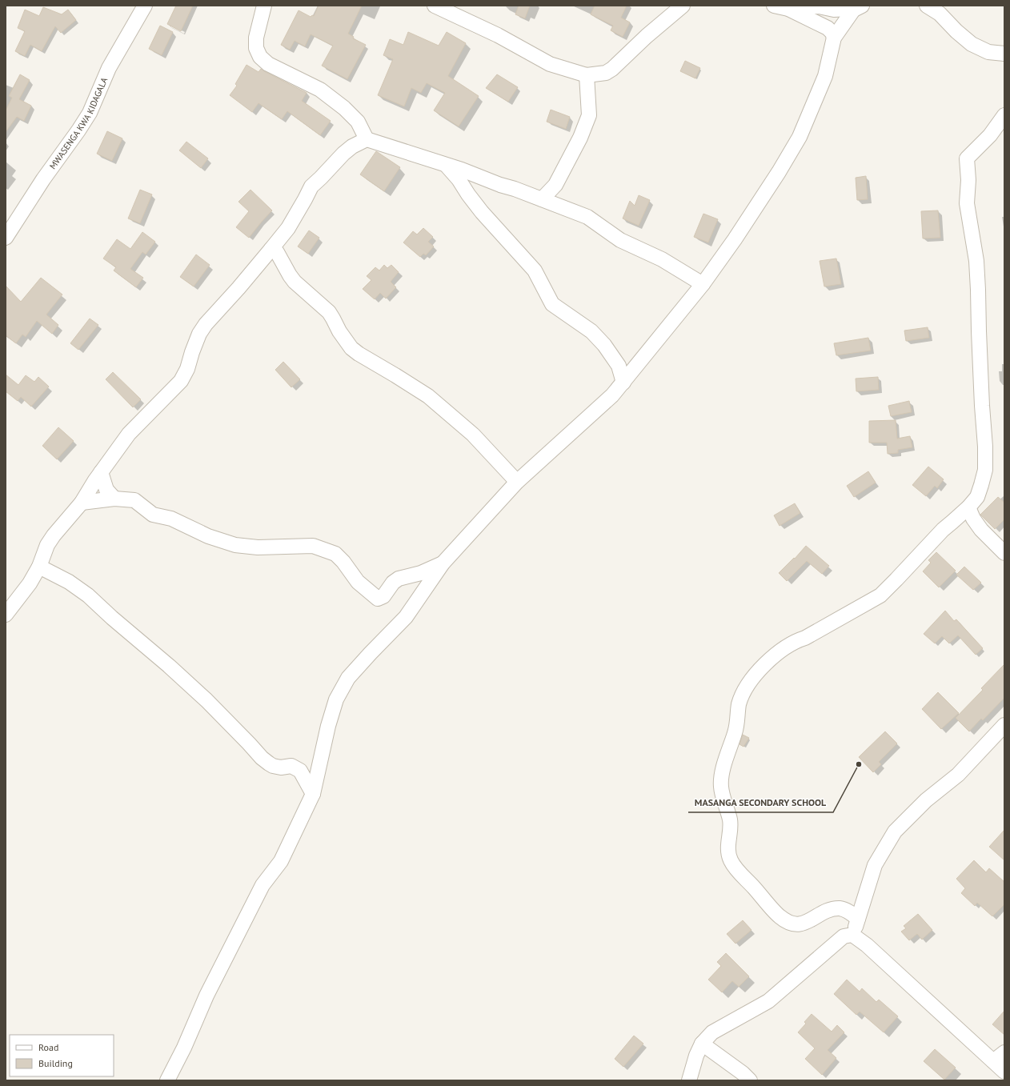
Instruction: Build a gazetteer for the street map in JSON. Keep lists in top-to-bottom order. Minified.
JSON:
{"streets":{"street":["MWASENGA KWA KIDAGALA"]},"places":["MASANGA SECONDARY SCHOOL"],"legend":["Road","Building"]}
